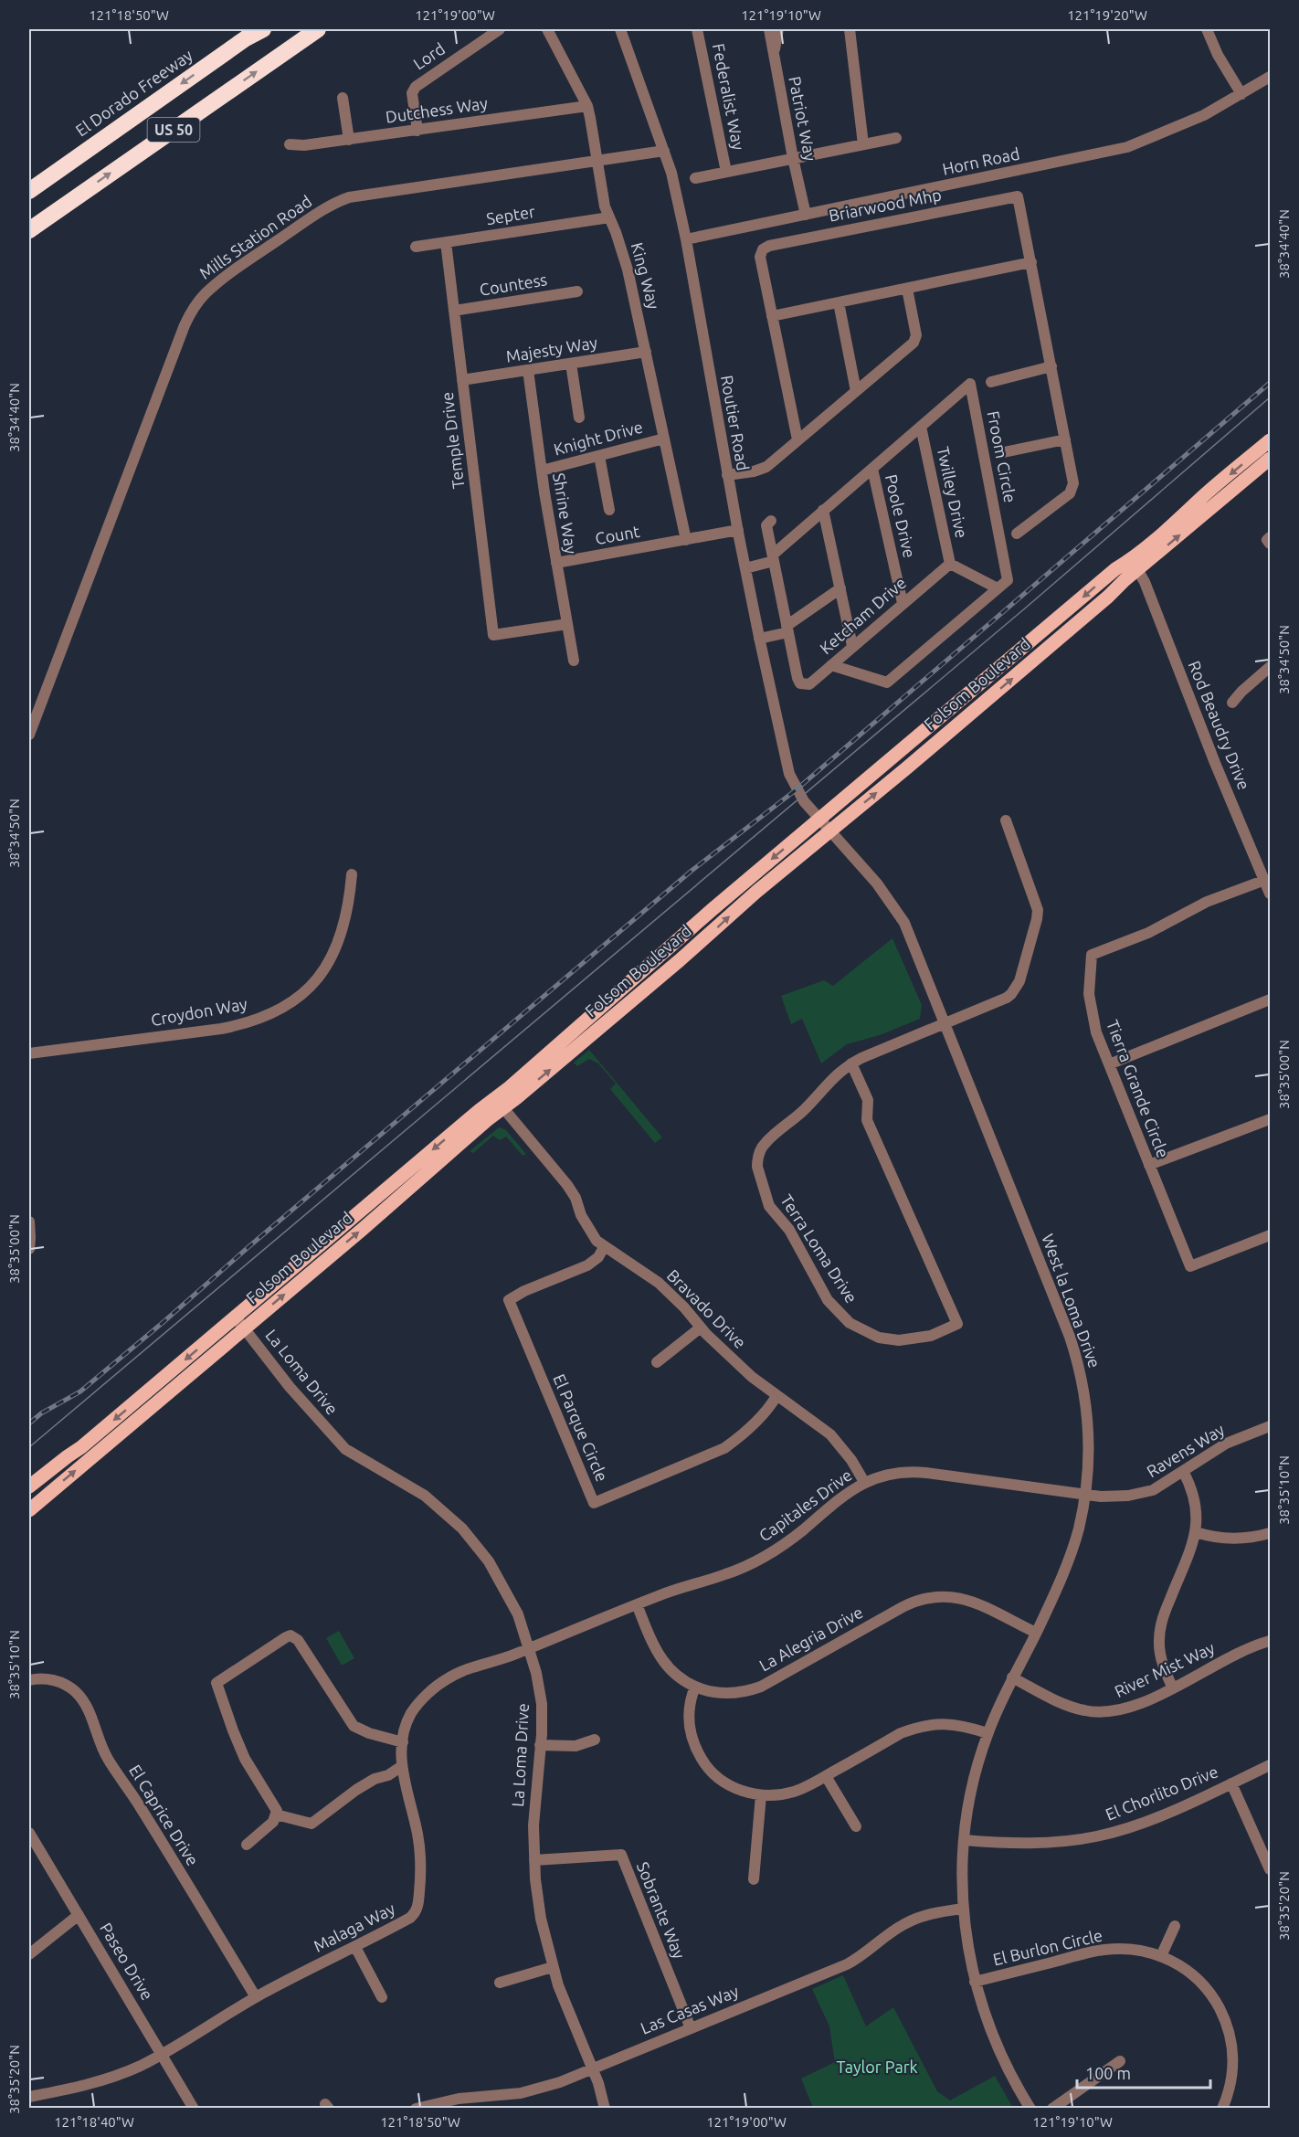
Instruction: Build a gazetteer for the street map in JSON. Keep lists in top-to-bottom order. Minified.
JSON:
{"streets":{"highway":["El Dorado Freeway","US 50"],"main road":["Folsom Boulevard"],"street":["Lord","Federalist Way","Dutchess Way","Patriot Way","Horn Road","Briarwood Mhp","Septer","Mills Station Road","King Way","Countess","Majesty Way","Routier Road","Knight Drive","Temple Drive","Froom Circle","Twilley Drive","Shrine Way","Poole Drive","Count","Ketcham Drive","Rod Beaudry Drive","Croydon Way","Tierra Grande Circle","Terra Loma Drive","West la Loma Drive","Bravado Drive","La Loma Drive","El Parque Circle","Ravens Way","Capitales Drive","La Alegria Drive","River Mist Way","El Chorlito Drive","El Caprice Drive","Sobrante Way","Malaga Way","El Burlon Circle","Paseo Drive","Las Casas Way"]},"crossings":[["Lord","Dutchess Way"],["Federalist Way","Patriot Way"],["Dutchess Way","King Way"],["Patriot Way","Horn Road"],["Horn Road","Routier Road"],["Septer","King Way"],["Septer","Temple Drive"],["Mills Station Road","King Way"],["Mills Station Road","Routier Road"],["King Way","Majesty Way"],["King Way","Knight Drive"],["King Way","Count"],["Countess","Temple Drive"],["Majesty Way","Temple Drive"],["Majesty Way","Shrine Way"],["Routier Road","Count"],["Routier Road","Folsom Boulevard"],["Routier Road","West la Loma Drive"],["Knight Drive","Shrine Way"],["Temple Drive","Shrine Way"],["Froom Circle","Twilley Drive"],["Froom Circle","Poole Drive"],["Twilley Drive","Ketcham Drive"],["Shrine Way","Count"],["Poole Drive","Ketcham Drive"],["Folsom Boulevard","Rod Beaudry Drive"],["Folsom Boulevard","West la Loma Drive"],["Folsom Boulevard","Bravado Drive"],["Folsom Boulevard","La Loma Drive"],["Rod Beaudry Drive","Tierra Grande Circle"],["Terra Loma Drive","West la Loma Drive"],["West la Loma Drive","Ravens Way"],["West la Loma Drive","Capitales Drive"],["West la Loma Drive","La Alegria Drive"],["West la Loma Drive","River Mist Way"],["West la Loma Drive","El Chorlito Drive"],["West la Loma Drive","El Burlon Circle"],["West la Loma Drive","Las Casas Way"],["Bravado Drive","El Parque Circle"],["Bravado Drive","Capitales Drive"],["La Loma Drive","Capitales Drive"],["La Loma Drive","Sobrante Way"],["La Loma Drive","Malaga Way"],["La Loma Drive","Las Casas Way"],["Ravens Way","Capitales Drive"],["Capitales Drive","La Alegria Drive"],["Capitales Drive","Malaga Way"],["El Caprice Drive","Malaga Way"],["Sobrante Way","Las Casas Way"],["Malaga Way","Paseo Drive"]],"parks":["Taylor Park"],"scale_bar":"100 m","coordinates":["121°18'50\"W","121°19'00\"W","121°19'10\"W","121°19'20\"W","38°34'40\"N","38°34'50\"N","38°35'00\"N","38°35'10\"N","38°35'20\"N","121°18'40\"W"]}
